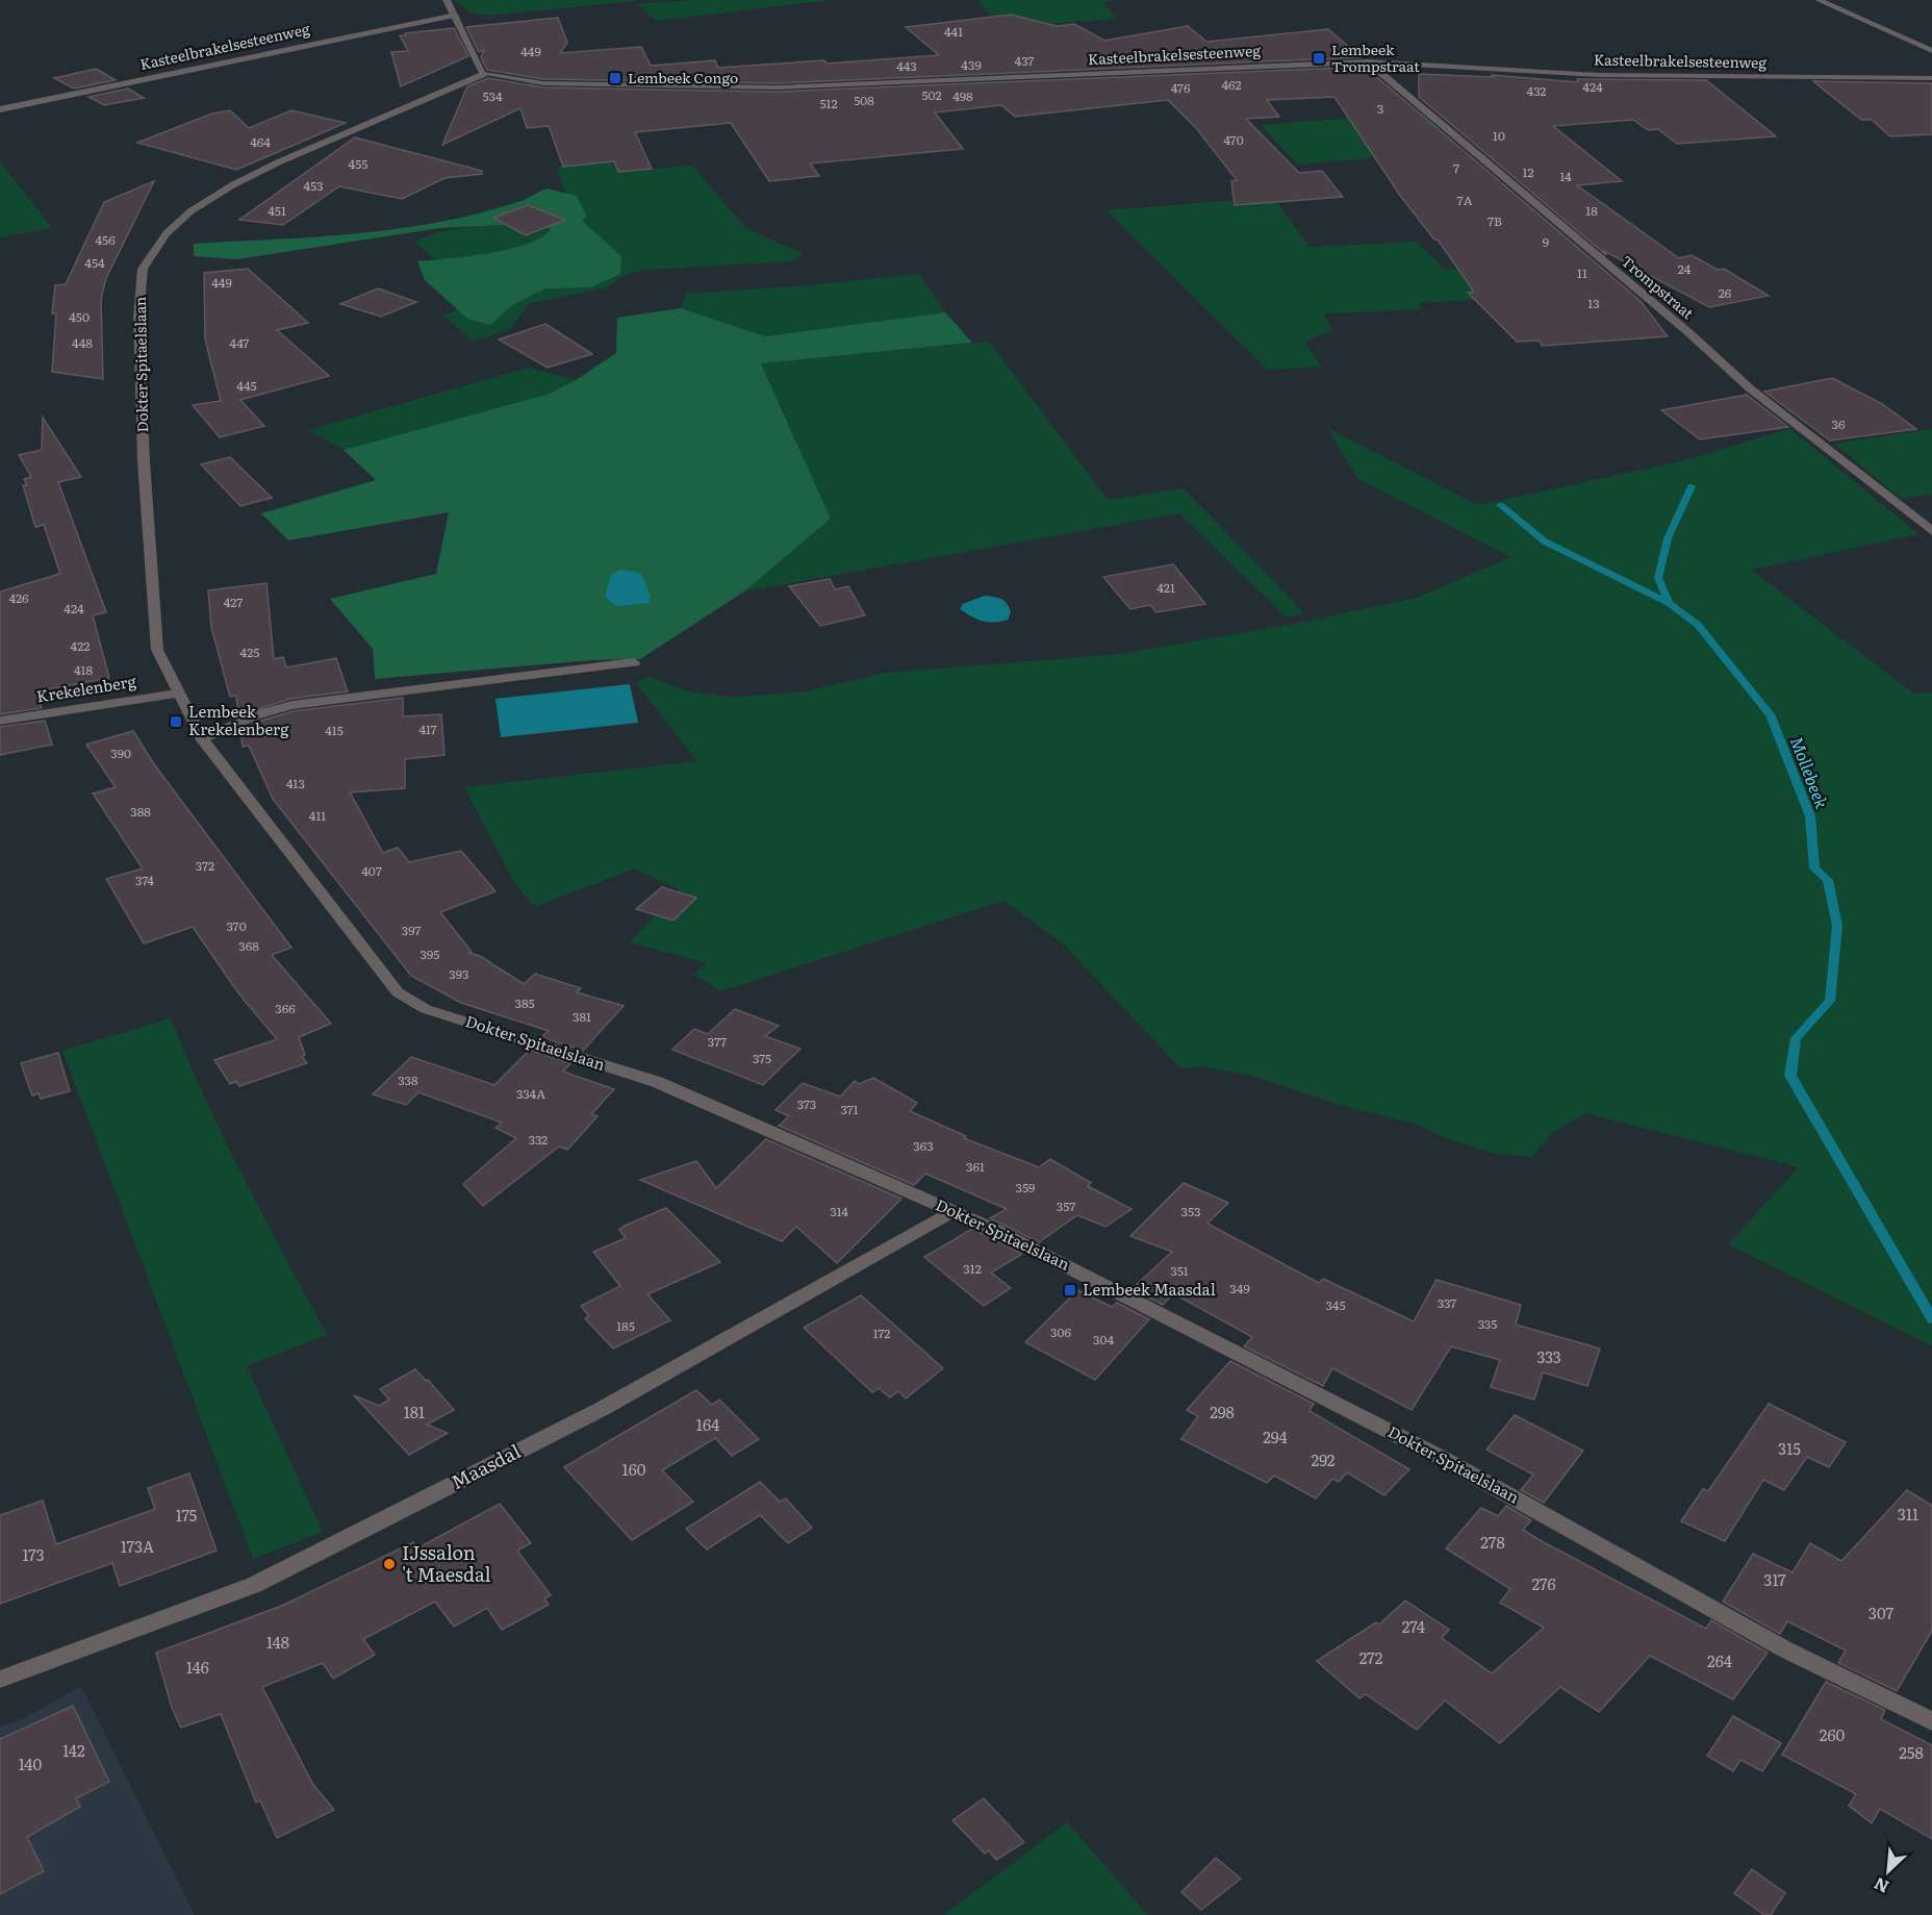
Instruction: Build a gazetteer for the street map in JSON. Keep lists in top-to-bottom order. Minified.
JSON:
{"streets":{"street":["Kasteelbrakelsesteenweg","Trompstraat","Dokter Spitaelslaan","Krekelenberg","Maasdal"]},"crossings":[["Kasteelbrakelsesteenweg","Trompstraat"],["Kasteelbrakelsesteenweg","Dokter Spitaelslaan"],["Dokter Spitaelslaan","Krekelenberg"],["Dokter Spitaelslaan","Maasdal"]],"water":["Mollebeek"],"places":{"transit":["Lembeek Trompstraat","Lembeek Congo","Lembeek Krekelenberg","Lembeek Maasdal"],"other":["IJssalon 't Maesdal"]},"house_numbers":["441","449","437","439","443","462","424","476","432","502","534","498","508","512","3","10","470","464","455","7","12","14","453","7A","451","18","7B","456","9","454","24","11","449","26","13","450","448","447","445","36","421","426","427","424","422","425","418","417","415","390","413","388","411","372","407","374","370","397","368","395","393","385","366","381","377","375","338","334A","373","371","332","363","361","359","357","314","353","312","351","349","337","345","335","185","306","172","304","333","181","298","164","294","315","292","160","311","175","278","173A","173","317","276","307","274","148","272","264","146","260","142","258","140"],"north":"bottom left"}
